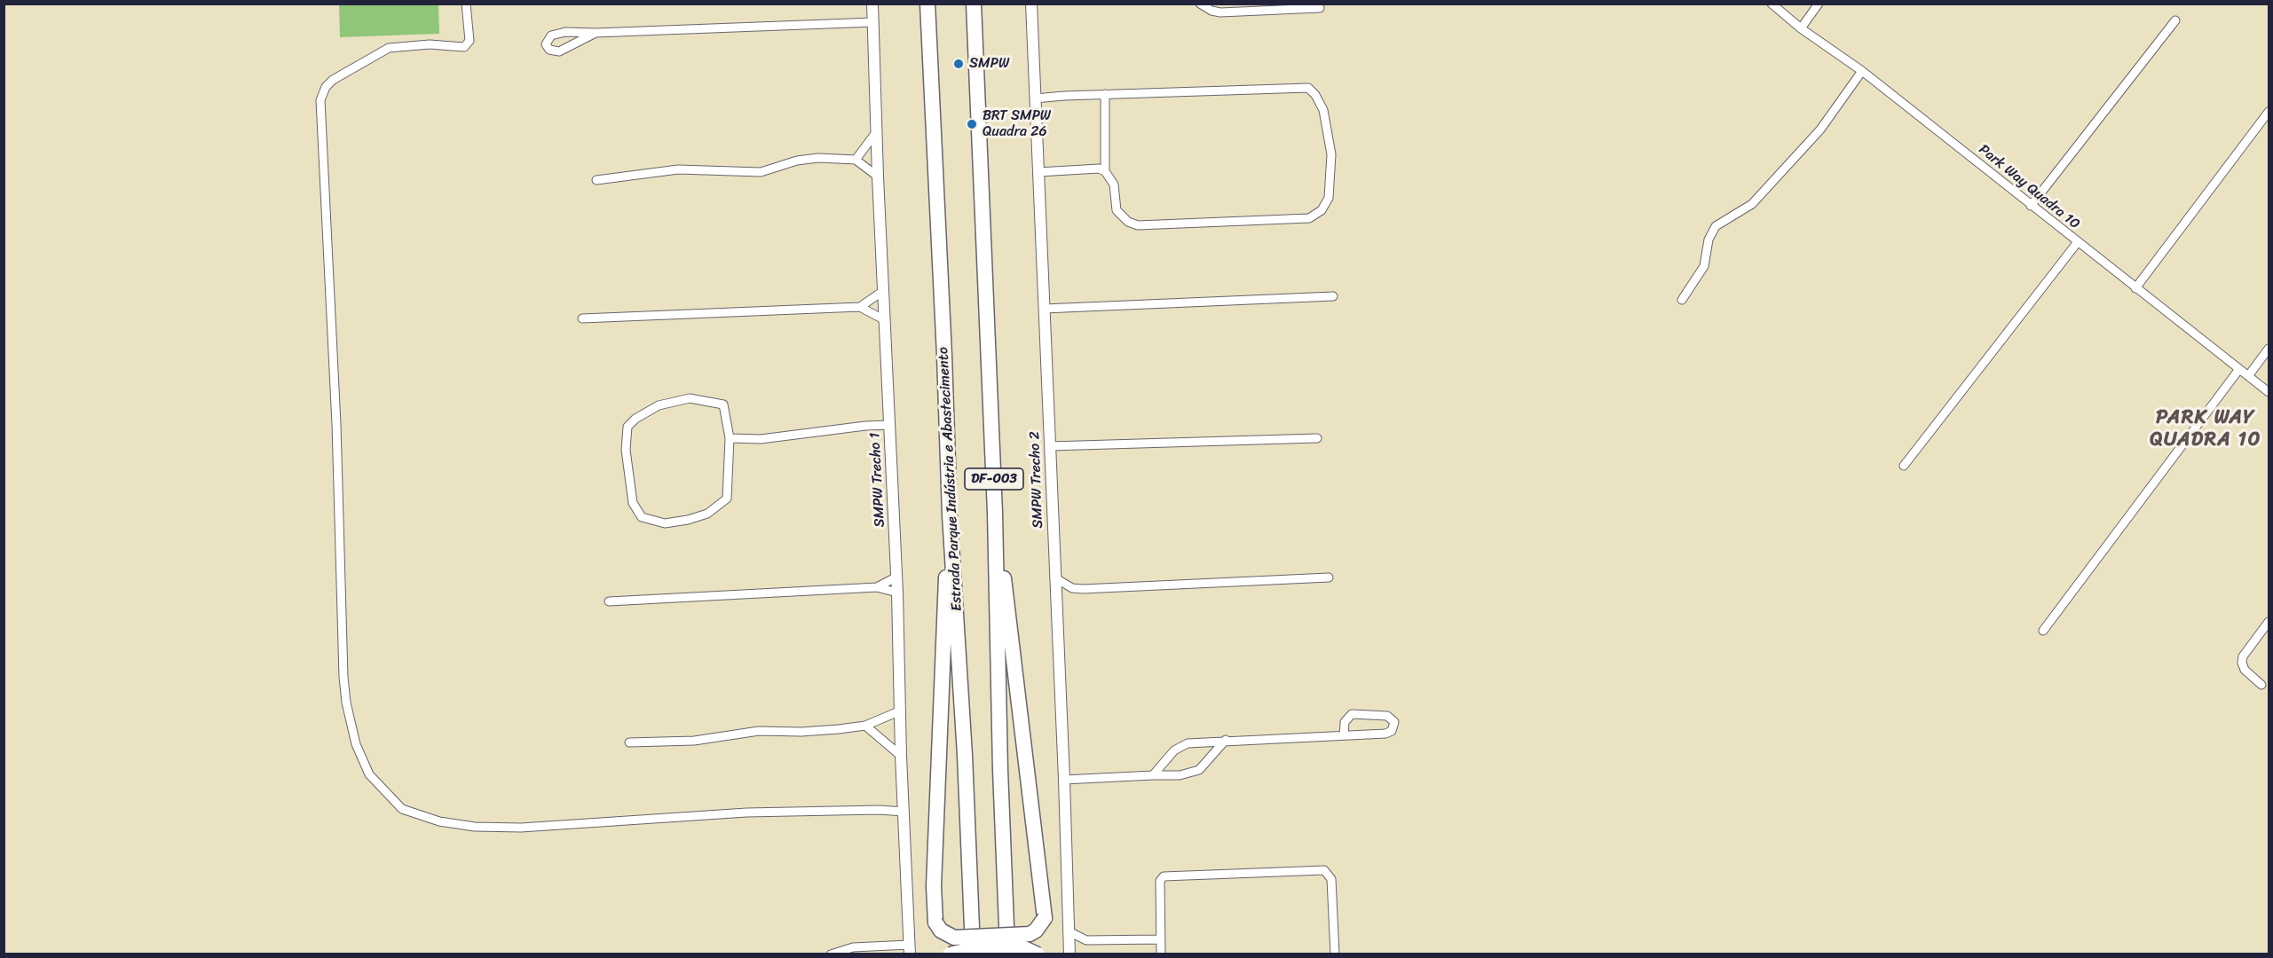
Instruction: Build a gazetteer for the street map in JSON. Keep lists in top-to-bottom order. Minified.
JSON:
{"streets":{"highway":["Estrada Parque Indústria e Abastecimento","DF-003"],"street":["Park Way Quadra 10","SMPW Trecho 1","SMPW Trecho 2"]},"districts":["PARK WAY QUADRA 10"],"places":["SMPW","BRT SMPW Quadra 26"]}
